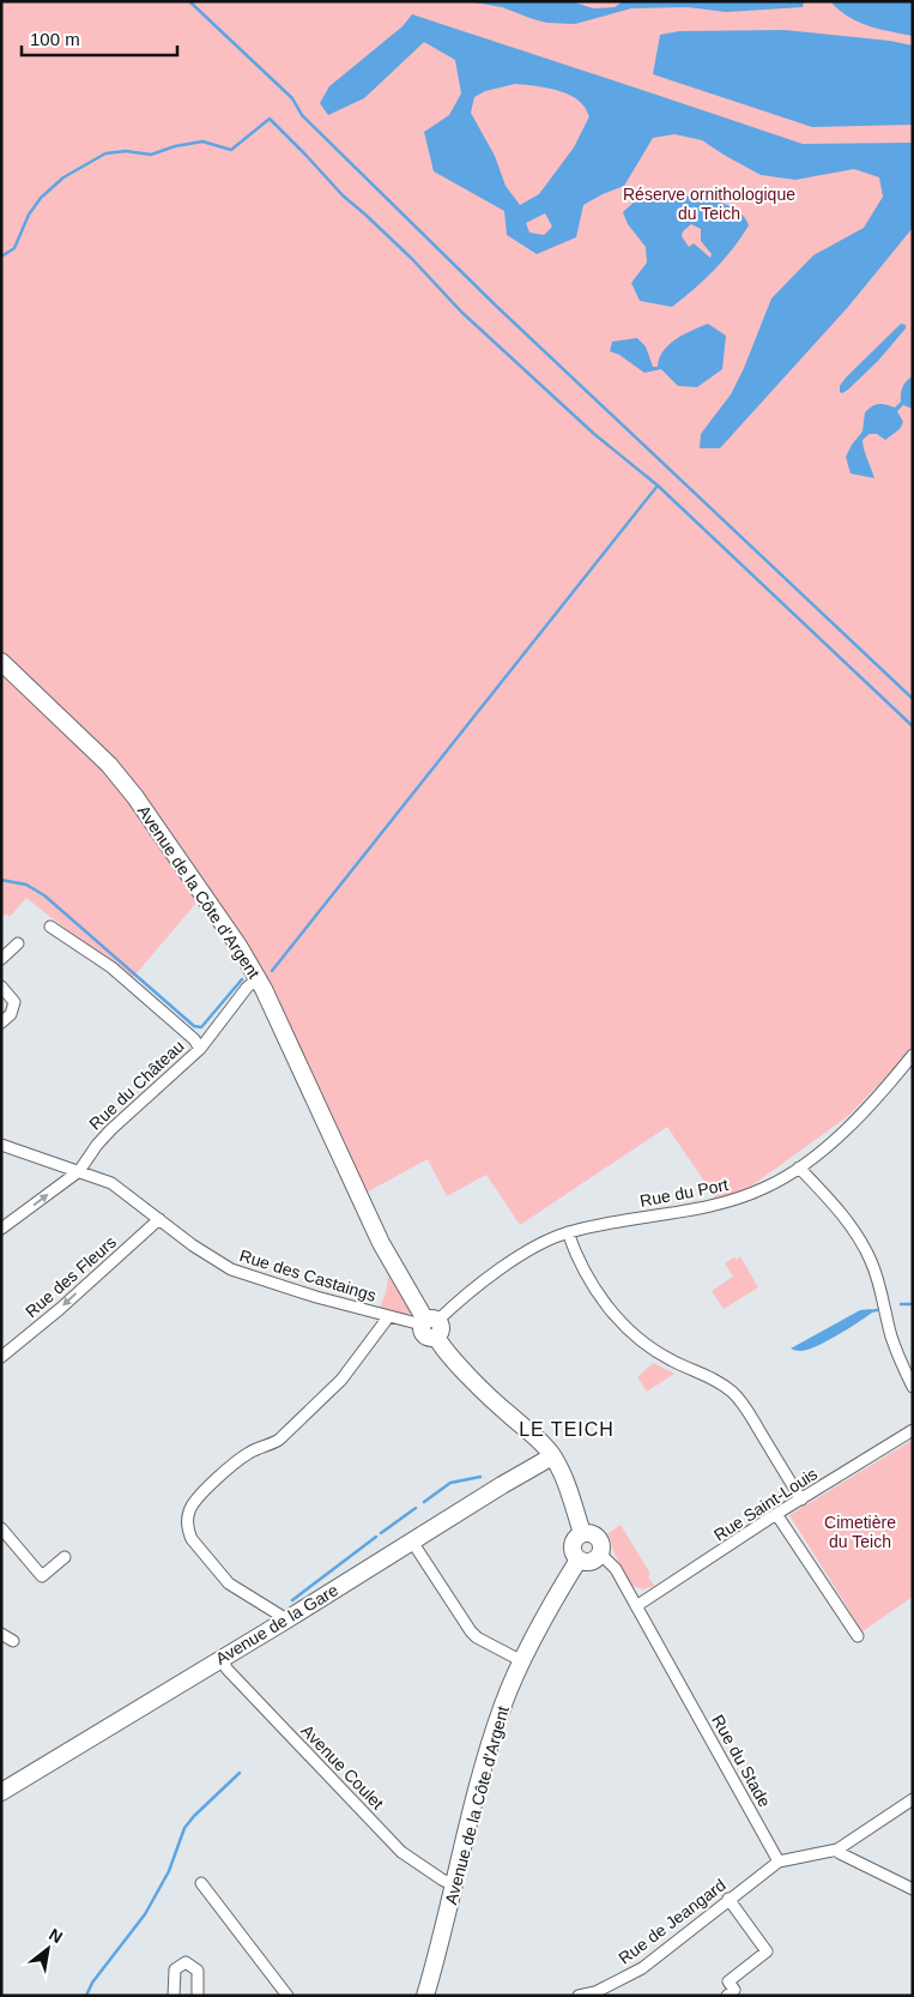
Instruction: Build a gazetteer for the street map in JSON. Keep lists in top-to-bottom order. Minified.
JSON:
{"streets":{"main road":["Avenue de la Côte d'Argent","Avenue de la Gare"],"street":["Rue du Château","Rue du Port","Rue des Castaings","Rue des Fleurs","Rue Saint-Louis","Rue du Stade","Avenue Coulet","Rue de Jeangard"]},"crossings":[["Avenue de la Côte d'Argent","Rue du Château"],["Avenue de la Côte d'Argent","Rue du Port"],["Avenue de la Côte d'Argent","Rue des Castaings"],["Avenue de la Côte d'Argent","Avenue de la Gare"],["Avenue de la Côte d'Argent","Rue du Stade"],["Avenue de la Côte d'Argent","Avenue Coulet"],["Rue du Château","Rue des Castaings"],["Rue du Port","Rue des Castaings"],["Rue des Castaings","Rue des Fleurs"],["Rue Saint-Louis","Rue du Stade"],["Avenue de la Gare","Avenue Coulet"],["Rue du Stade","Rue de Jeangard"]],"one_way":["Rue des Fleurs"],"districts":["LE TEICH"],"parks":["Réserve ornithologique du Teich","Cimetière du Teich"],"scale_bar":"100 m","north":"top right"}
